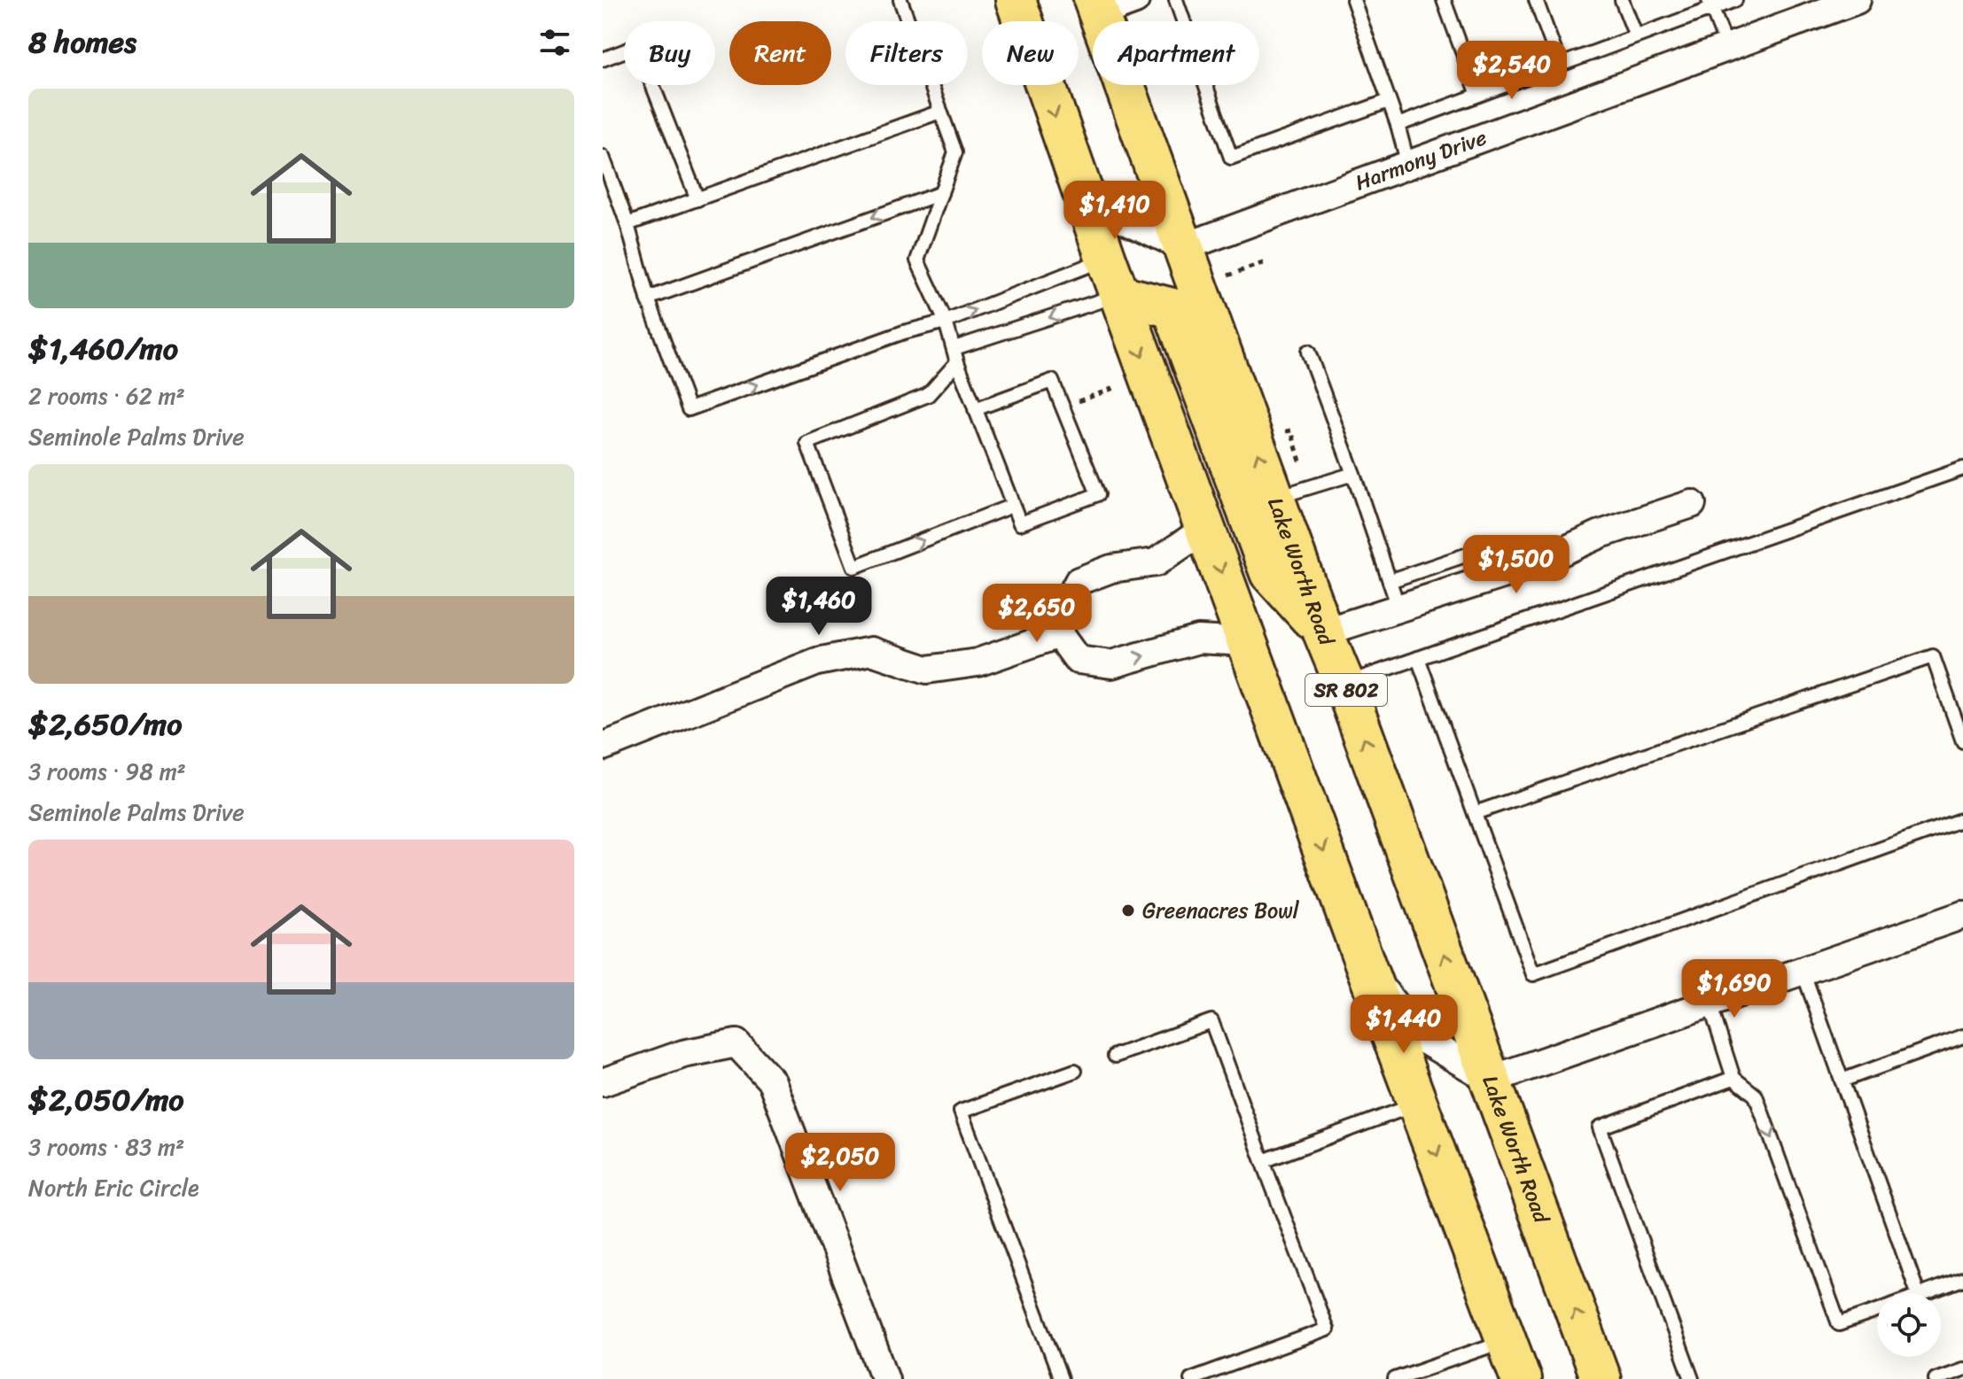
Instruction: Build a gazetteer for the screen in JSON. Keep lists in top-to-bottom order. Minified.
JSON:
{"streets":{"main road":["Lake Worth Road","SR 802"],"street":["Harmony Drive"]},"crossings":[["Harmony Drive","Lake Worth Road"]],"places":["Greenacres Bowl"],"page":{"heading":"8 homes","chip":["Buy","Rent","Filters","New","Apartment"],"price":["$2,540","$1,410","$1,500","$1,460","$2,650","$1,690","$1,440","$2,050"],"list":[{"name":"$1,460/mo","note":"2 rooms · 62 m² · Seminole Palms Drive"},{"name":"$2,650/mo","note":"3 rooms · 98 m² · Seminole Palms Drive"},{"name":"$2,050/mo","note":"3 rooms · 83 m² · North Eric Circle"}]}}
